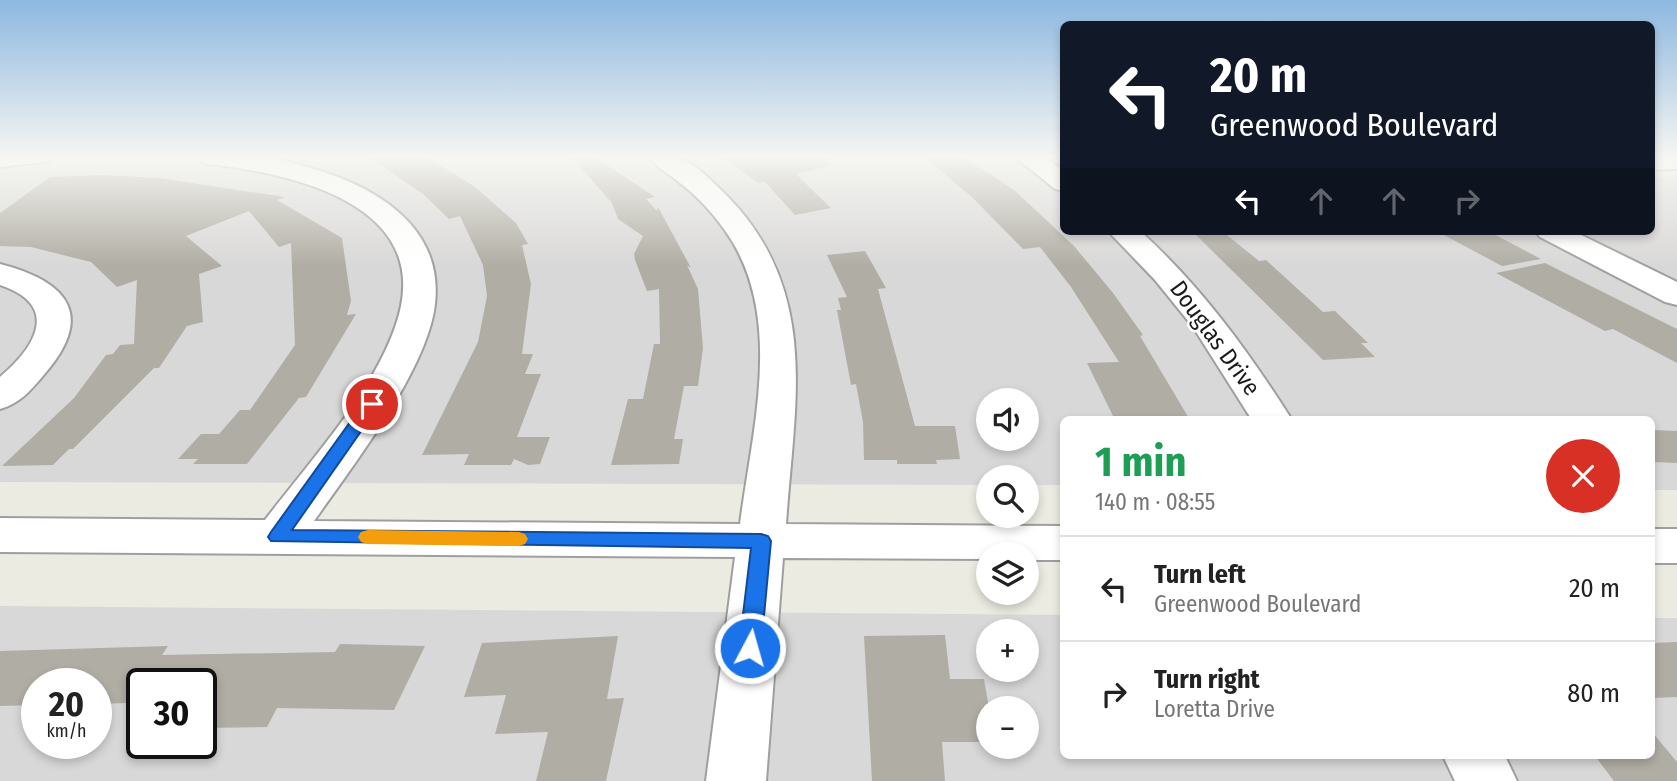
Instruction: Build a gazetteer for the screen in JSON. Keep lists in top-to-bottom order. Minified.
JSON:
{"streets":{"street":["Douglas Drive"]},"page":{"turn":["20 m","Greenwood Boulevard"],"map_buttons":["+","−"],"heading":["1 min","140 m · 08:55"],"list":[{"name":"Turn left","note":"Greenwood Boulevard","value":"20 m"},{"name":"Turn right","note":"Loretta Drive","value":"80 m"}],"speed":"20 km/h","limit":"30"}}
